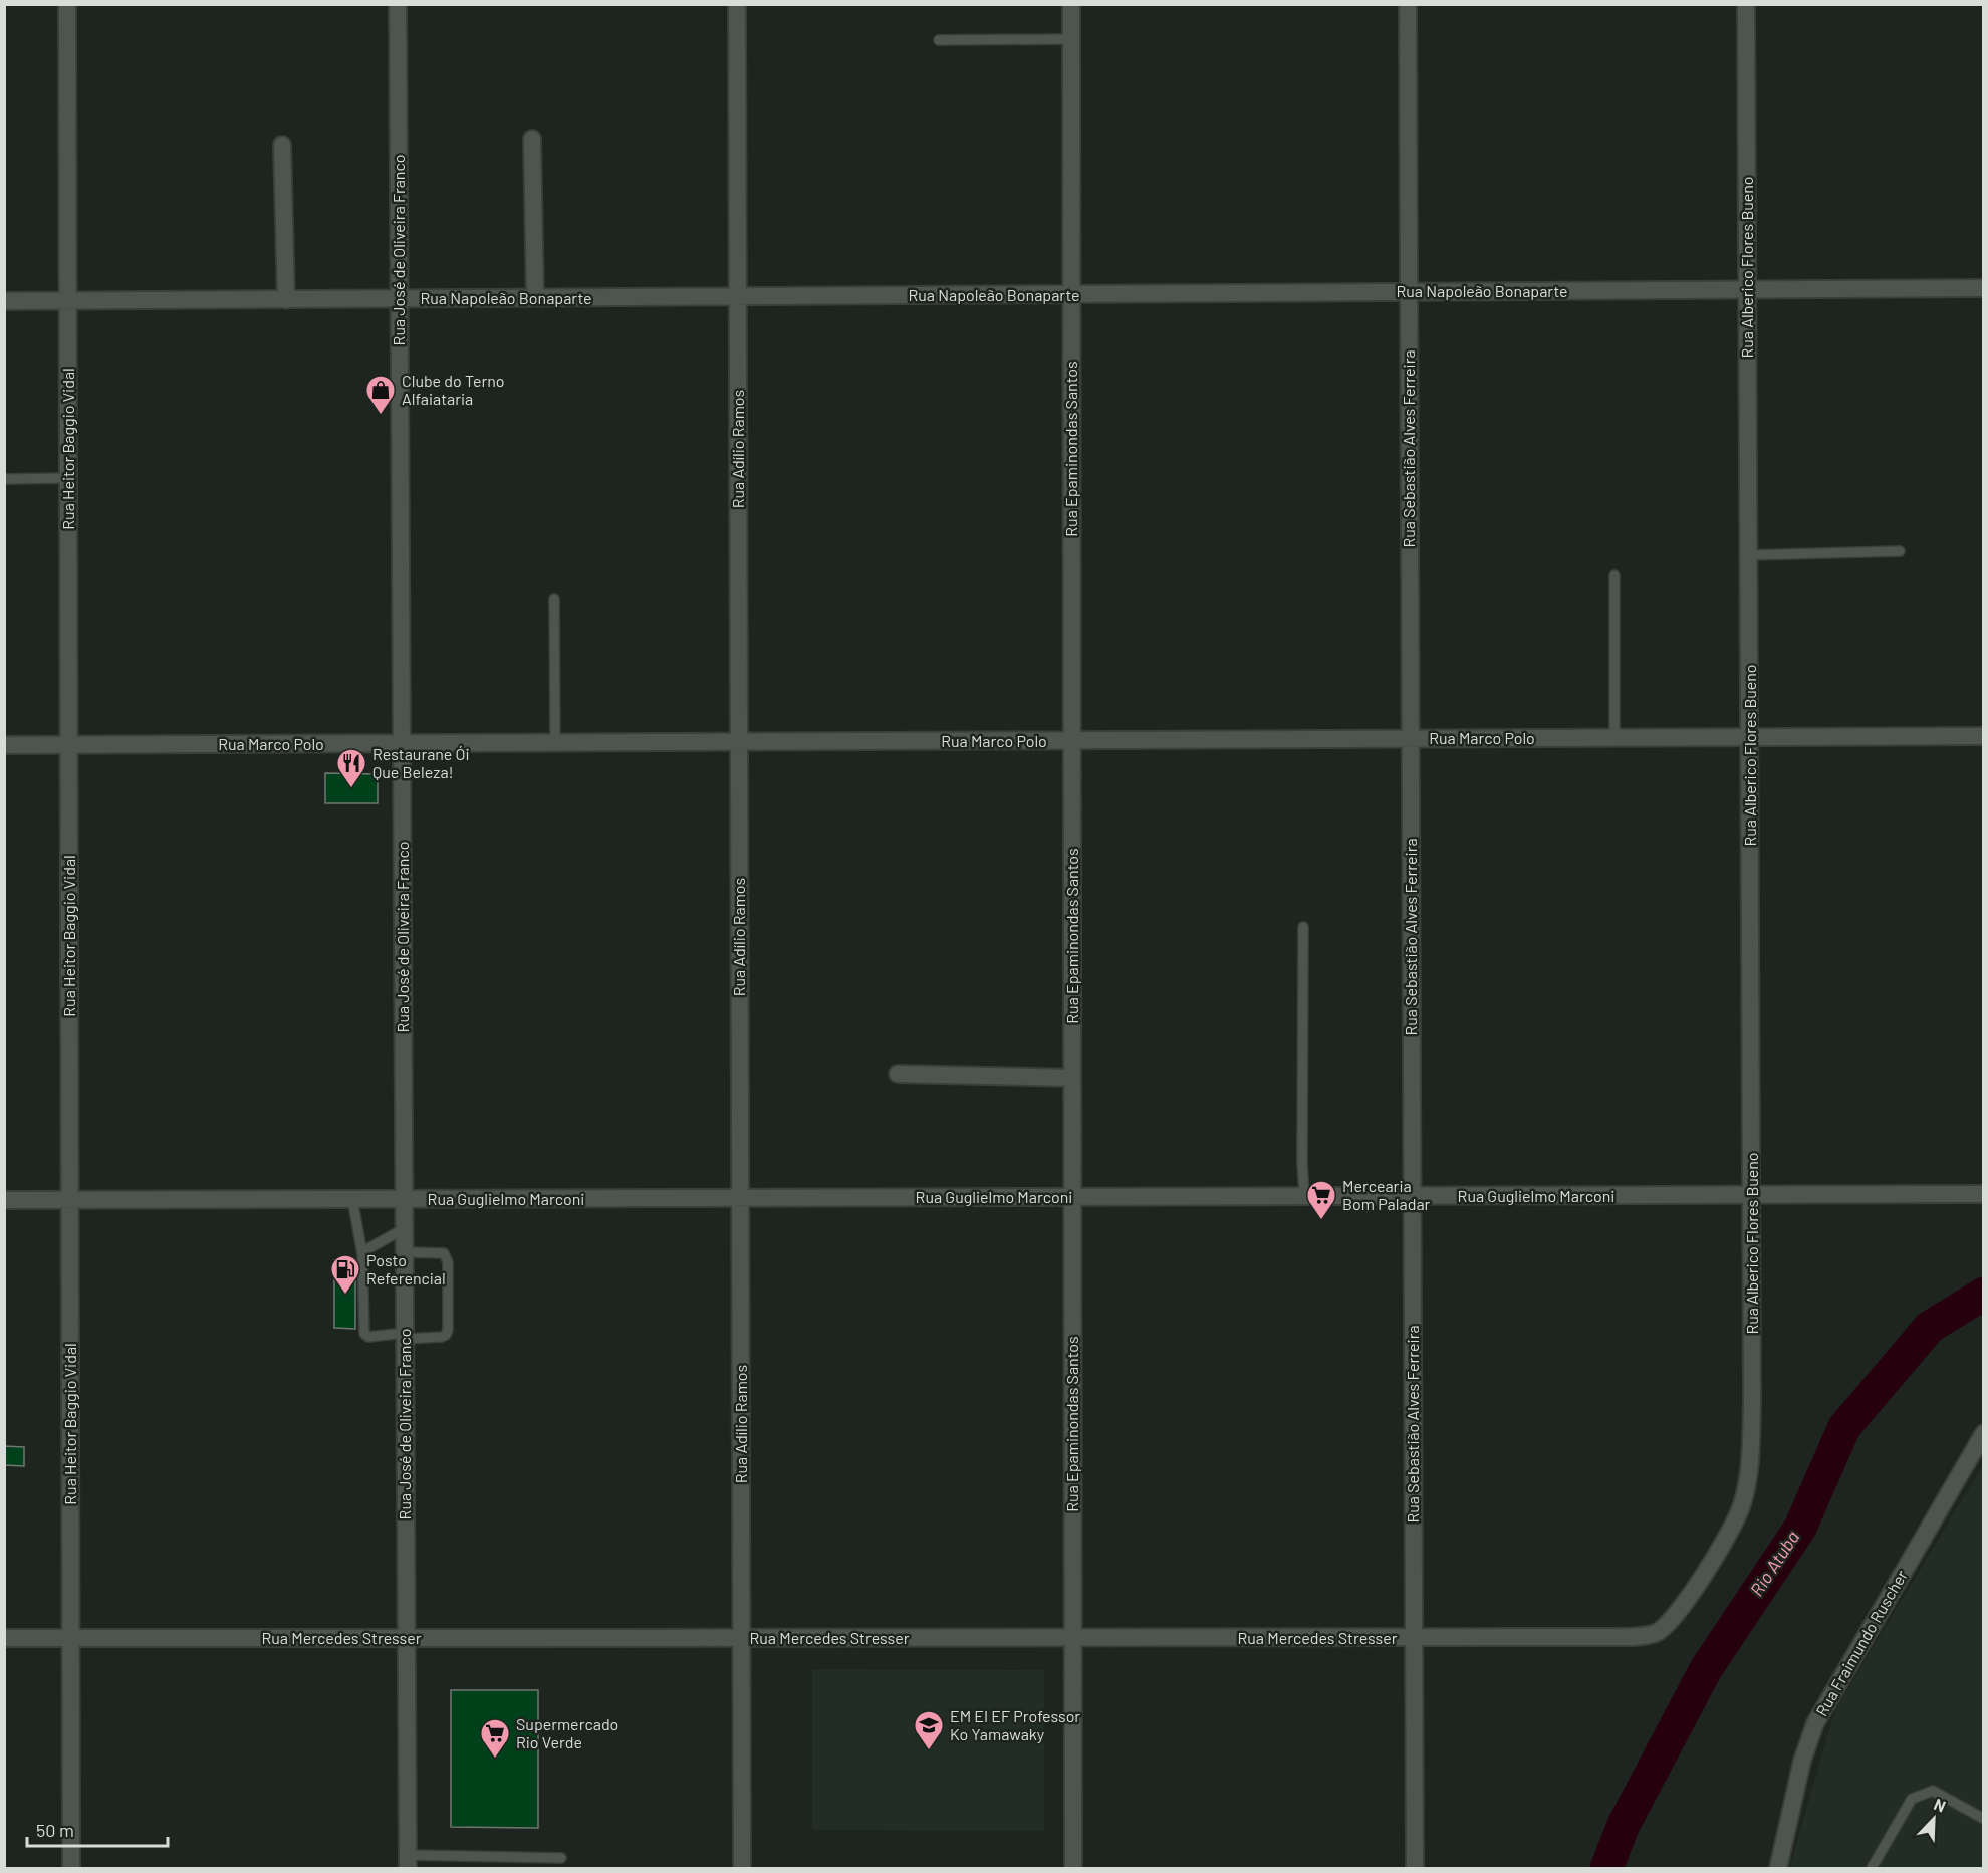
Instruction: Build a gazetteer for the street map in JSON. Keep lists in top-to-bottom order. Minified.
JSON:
{"streets":{"street":["Rua José de Oliveira Franco","Rua Alberico Flores Bueno","Rua Napoleão Bonaparte","Rua Heitor Baggio Vidal","Rua Adílio Ramos","Rua Epaminondas Santos","Rua Sebastião Alves Ferreira","Rua Marco Polo","Rua Guglielmo Marconi","Rua Mercedes Stresser","Rua Fraimundo Ruscher"]},"crossings":[["Rua José de Oliveira Franco","Rua Napoleão Bonaparte"],["Rua José de Oliveira Franco","Rua Marco Polo"],["Rua José de Oliveira Franco","Rua Guglielmo Marconi"],["Rua José de Oliveira Franco","Rua Mercedes Stresser"],["Rua Alberico Flores Bueno","Rua Napoleão Bonaparte"],["Rua Alberico Flores Bueno","Rua Marco Polo"],["Rua Alberico Flores Bueno","Rua Guglielmo Marconi"],["Rua Alberico Flores Bueno","Rua Mercedes Stresser"],["Rua Napoleão Bonaparte","Rua Heitor Baggio Vidal"],["Rua Napoleão Bonaparte","Rua Adílio Ramos"],["Rua Napoleão Bonaparte","Rua Epaminondas Santos"],["Rua Napoleão Bonaparte","Rua Sebastião Alves Ferreira"],["Rua Heitor Baggio Vidal","Rua Marco Polo"],["Rua Heitor Baggio Vidal","Rua Guglielmo Marconi"],["Rua Heitor Baggio Vidal","Rua Mercedes Stresser"],["Rua Adílio Ramos","Rua Marco Polo"],["Rua Adílio Ramos","Rua Guglielmo Marconi"],["Rua Adílio Ramos","Rua Mercedes Stresser"],["Rua Epaminondas Santos","Rua Marco Polo"],["Rua Epaminondas Santos","Rua Guglielmo Marconi"],["Rua Epaminondas Santos","Rua Mercedes Stresser"],["Rua Sebastião Alves Ferreira","Rua Marco Polo"],["Rua Sebastião Alves Ferreira","Rua Guglielmo Marconi"],["Rua Sebastião Alves Ferreira","Rua Mercedes Stresser"]],"water":["Rio Atuba"],"places":{"shop":["Clube do Terno Alfaiataria"],"restaurant":["Restaurane Ói Que Beleza!"],"supermarket":["Mercearia Bom Paladar","Supermercado Rio Verde"],"fuel station":["Posto Referencial"],"school or university":["EM EI EF Professor Ko Yamawaky"]},"scale_bar":"50 m","north":"top right"}
